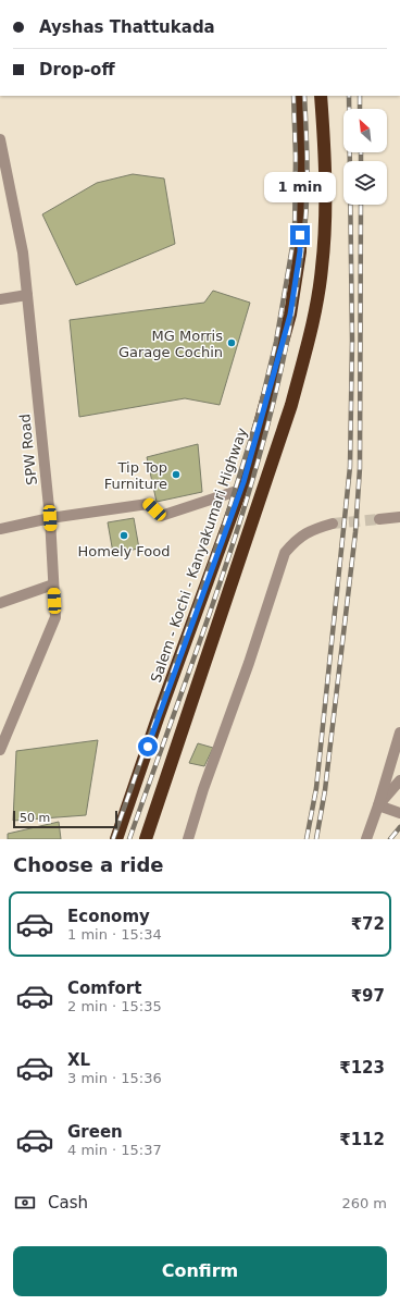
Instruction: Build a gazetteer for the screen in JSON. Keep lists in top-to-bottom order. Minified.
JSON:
{"streets":{"highway":["Salem - Kochi - Kanyakumari Highway"],"street":["SPW Road"]},"places":["MG Morris Garage Cochin","Tip Top Furniture","Homely Food"],"scale_bar":"50 m","north":"top left","page":{"banner":["Ayshas Thattukada","Drop-off"],"bubble":"1 min","scale":"50 m","heading":"Choose a ride","list":[{"name":"Economy","note":"1 min · 15:34","value":"₹72"},{"name":"Comfort","note":"2 min · 15:35","value":"₹97"},{"name":"XL","note":"3 min · 15:36","value":"₹123"},{"name":"Green","note":"4 min · 15:37","value":"₹112"}],"pay":["Cash","260 m"],"buttons":"Confirm"}}
